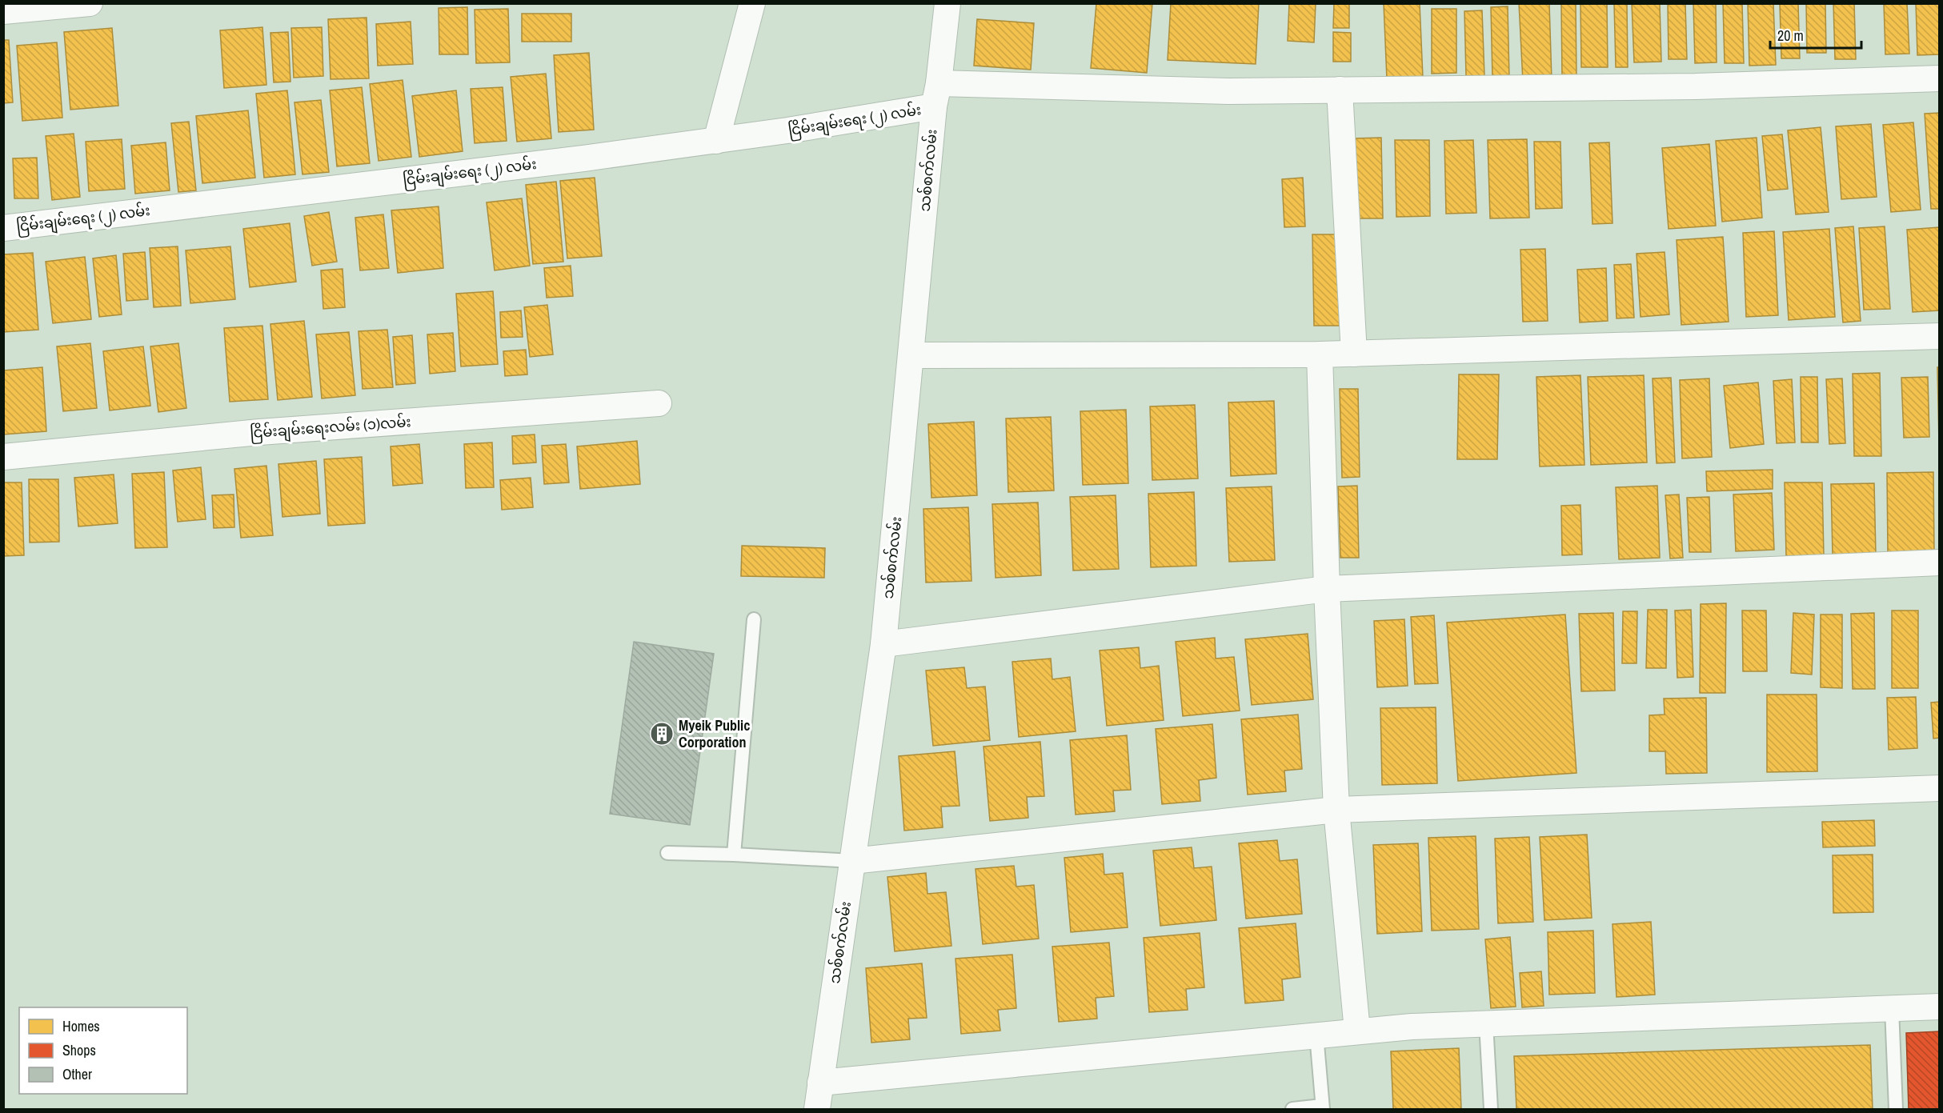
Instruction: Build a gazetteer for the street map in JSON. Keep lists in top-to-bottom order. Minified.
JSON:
{"streets":{"street":["ငြိမ်းချမ်းရေး (၂) လမ်း","သစ်စက်လမ်း","ငြိမ်းချမ်းရေးလမ်း (၁)လမ်း"]},"crossings":[["ငြိမ်းချမ်းရေး (၂) လမ်း","သစ်စက်လမ်း"]],"places":{"building":["Myeik Public Corporation"]},"legend":["Homes","Shops","Other"],"scale_bar":"20 m"}
